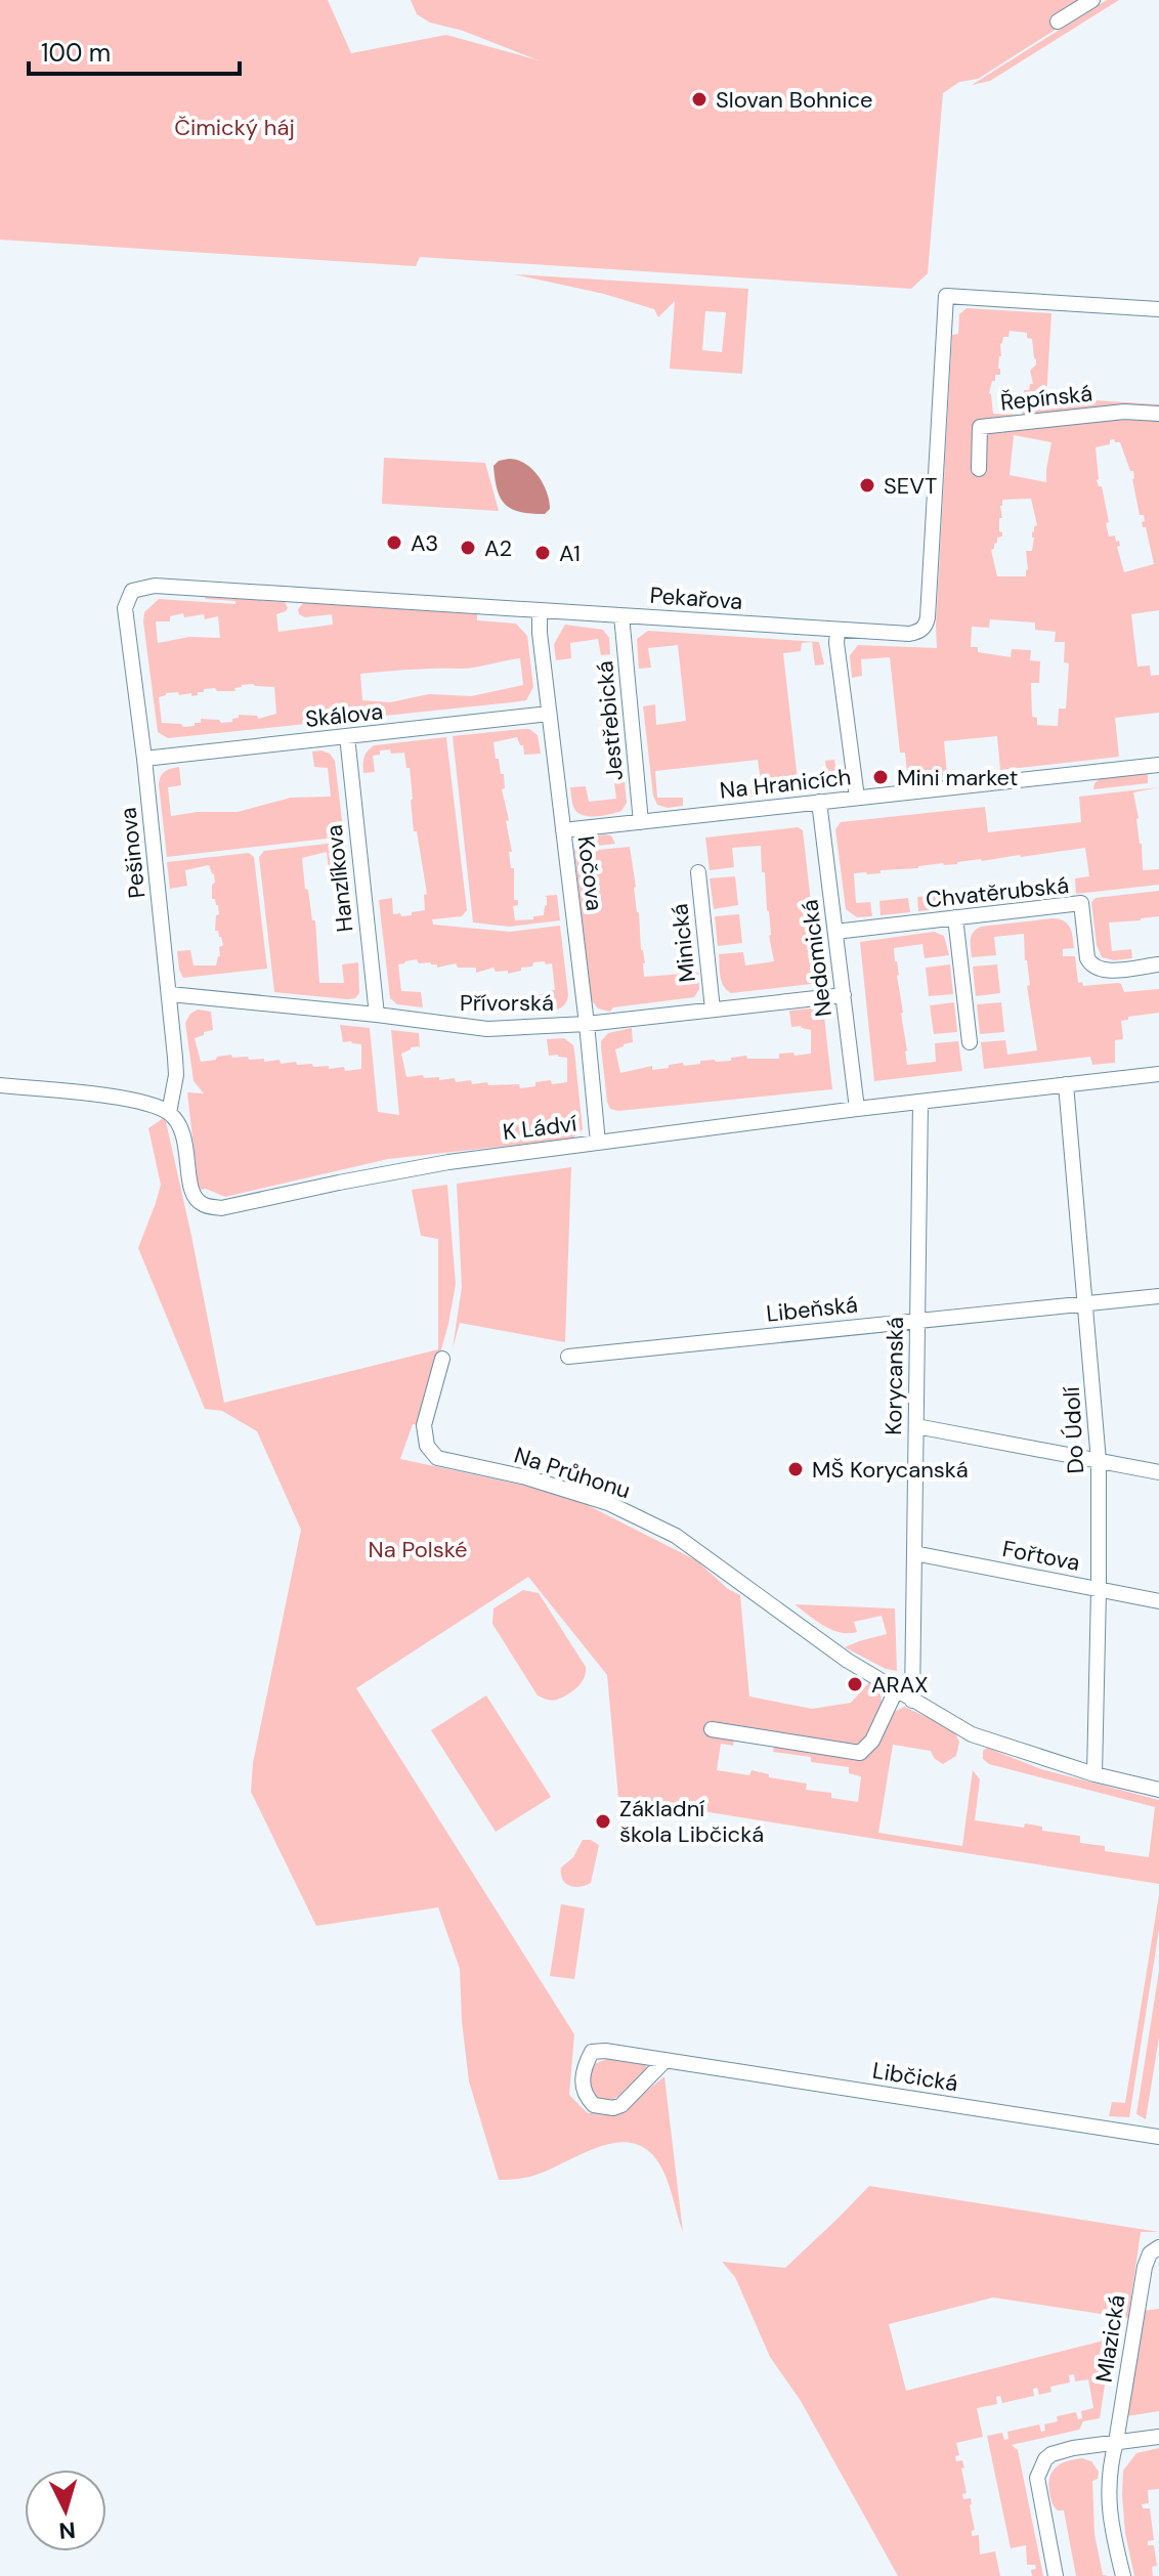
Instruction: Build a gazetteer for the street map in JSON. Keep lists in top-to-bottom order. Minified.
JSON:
{"streets":{"street":["Řepínská","Pekařova","Skálova","Jestřebická","Na Hranicích","Pešinova","Kočova","Hanzlíkova","Chvatěrubská","Minická","Nedomická","Přívorská","K Ládví","Libeňská","Korycanská","Do Údolí","Na Průhonu","Fořtova","Libčická","Mlazická"]},"crossings":[["Pekařova","Jestřebická"],["Pekařova","Pešinova"],["Pekařova","Kočova"],["Skálova","Pešinova"],["Skálova","Kočova"],["Skálova","Hanzlíkova"],["Jestřebická","Na Hranicích"],["Na Hranicích","Kočova"],["Na Hranicích","Nedomická"],["Pešinova","Přívorská"],["Pešinova","K Ládví"],["Kočova","Přívorská"],["Kočova","K Ládví"],["Hanzlíkova","Přívorská"],["Chvatěrubská","Nedomická"],["Minická","Přívorská"],["Nedomická","Přívorská"],["Nedomická","K Ládví"],["K Ládví","Korycanská"],["K Ládví","Do Údolí"],["Libeňská","Korycanská"],["Libeňská","Do Údolí"],["Korycanská","Na Průhonu"],["Korycanská","Fořtova"],["Do Údolí","Na Průhonu"],["Do Údolí","Fořtova"]],"parks":["Čimický háj","Na Polské"],"places":["Slovan Bohnice","SEVT","A3","A2","A1","Mini market","MŠ Korycanská","ARAX","Základní škola Libčická"],"scale_bar":"100 m","north":"bottom"}
